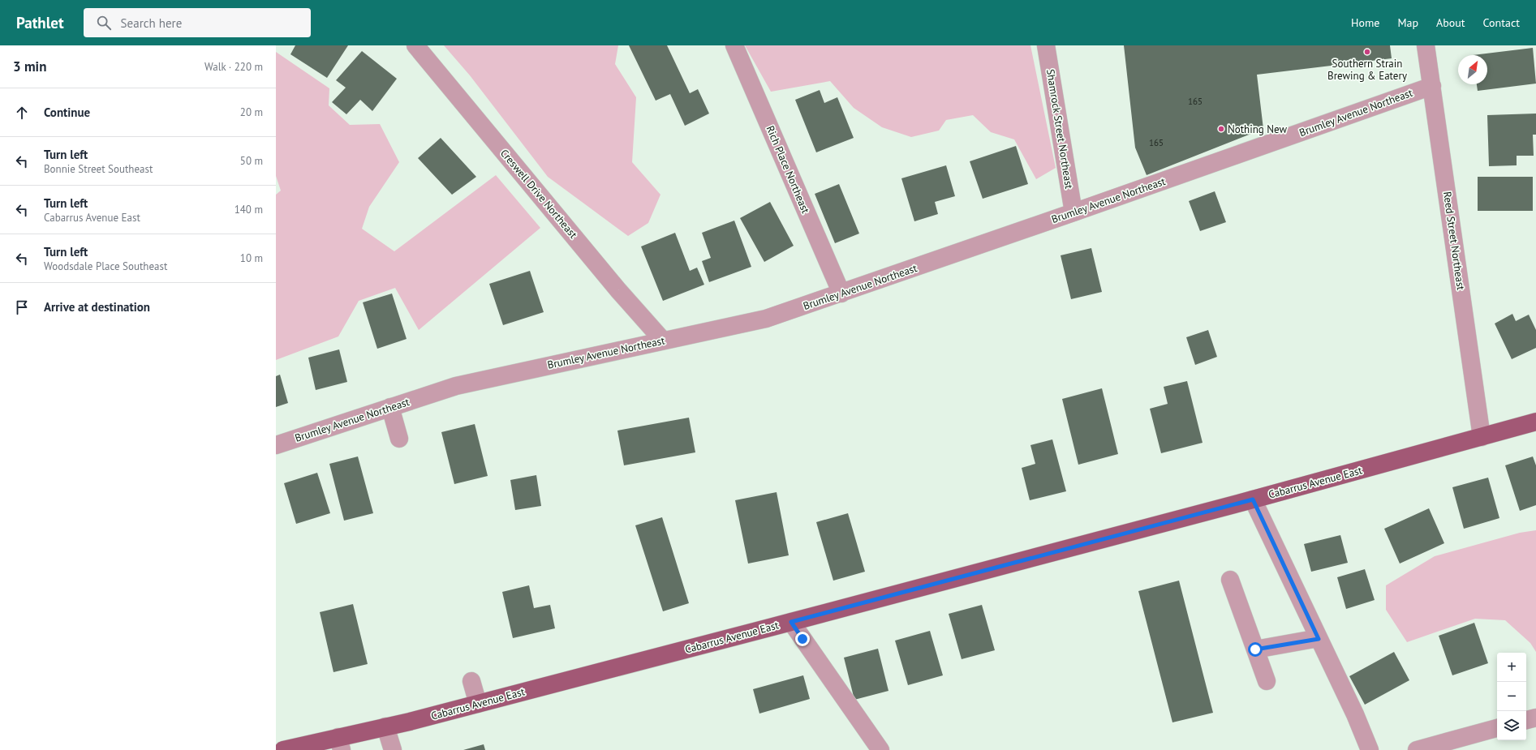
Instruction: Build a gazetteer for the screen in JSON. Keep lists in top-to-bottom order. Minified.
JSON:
{"streets":{"main road":["Cabarrus Avenue East"],"street":["Brumley Avenue Northeast","Shamrock Street Northeast","Rich Place Northeast","Creswell Drive Northeast","Reed Street Northeast"]},"crossings":[["Brumley Avenue Northeast","Shamrock Street Northeast"],["Brumley Avenue Northeast","Rich Place Northeast"],["Brumley Avenue Northeast","Creswell Drive Northeast"],["Brumley Avenue Northeast","Reed Street Northeast"],["Reed Street Northeast","Cabarrus Avenue East"]],"places":["Southern Strain Brewing & Eatery","Nothing New"],"house_numbers":["165","165"],"north":"top right","page":{"header":"Pathlet","search":"Search here","nav":["Home","Map","About","Contact"],"heading":["3 min","Walk · 220 m"],"list":[["Continue","20 m"],["Turn left","Bonnie Street Southeast","50 m"],["Turn left","Cabarrus Avenue East","140 m"],["Turn left","Woodsdale Place Southeast","10 m"],"Arrive at destination"],"map_buttons":["+","−"]}}
